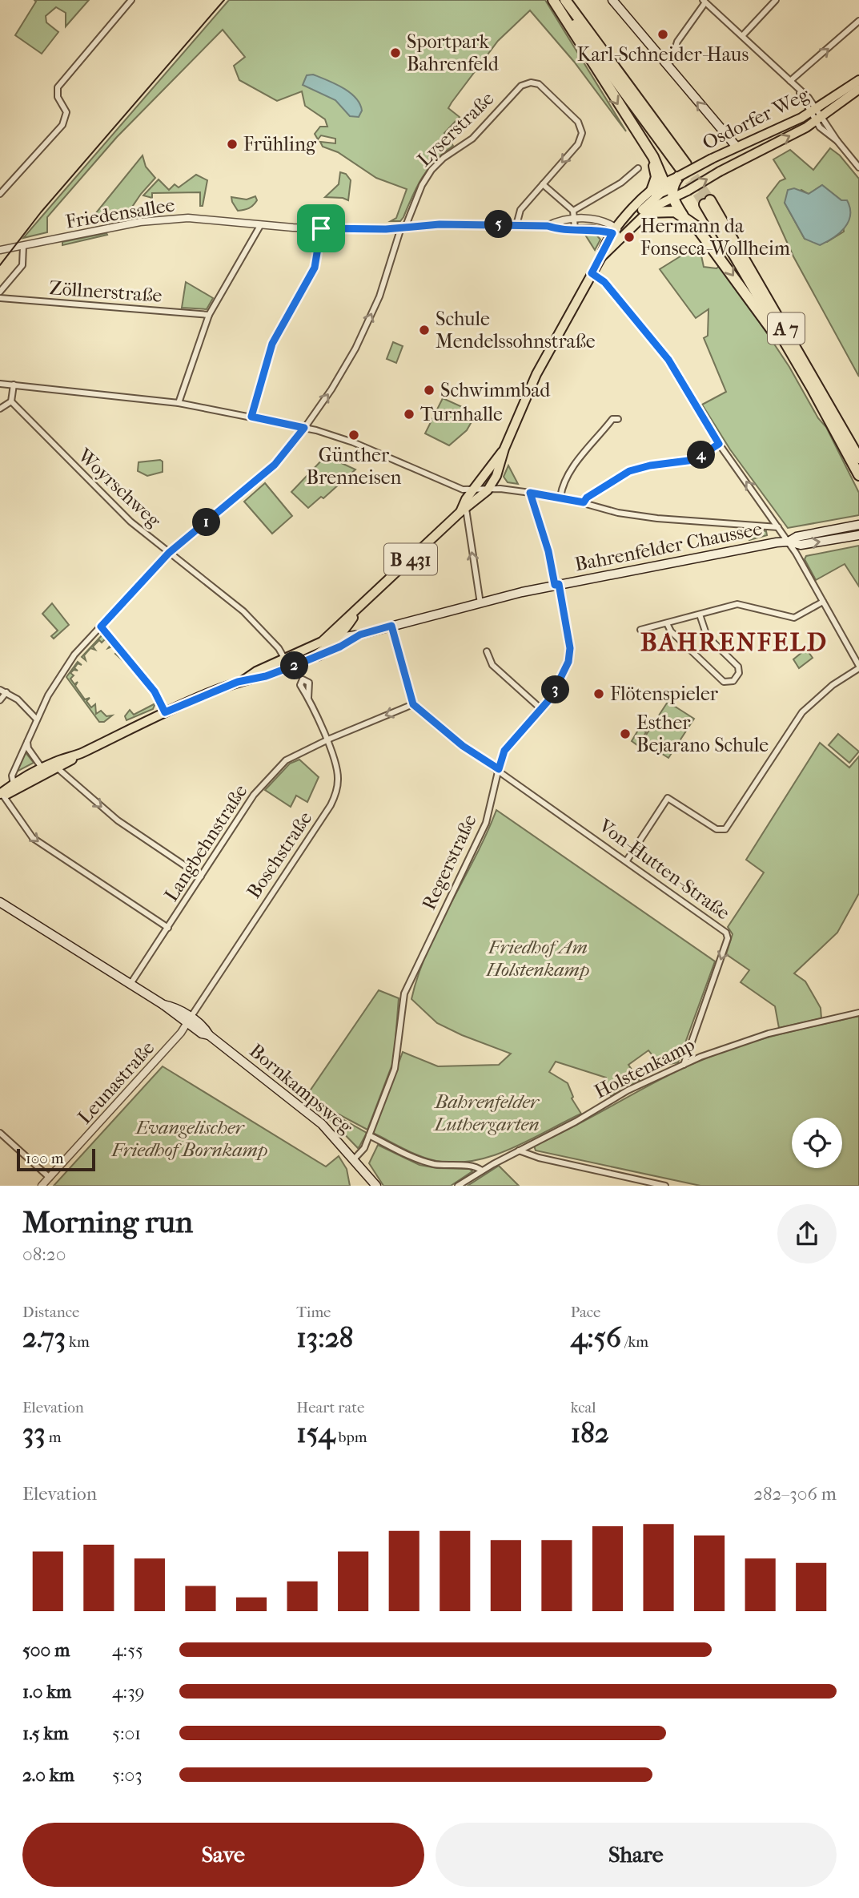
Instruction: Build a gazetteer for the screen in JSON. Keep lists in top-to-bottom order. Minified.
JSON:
{"streets":{"highway":["A 7"],"main road":["Osdorfer Weg","Bahrenfelder Chaussee","B 431","Bornkampsweg"],"street":["Lyserstraße","Friedensallee","Zöllnerstraße","Woyrschweg","Langbehnstraße","Boschstraße","Regerstraße","Von-Hutten-Straße","Holstenkamp","Leunastraße"]},"crossings":[["Osdorfer Weg","B 431"],["Lyserstraße","Friedensallee"],["Lyserstraße","Woyrschweg"],["Lyserstraße","Bahrenfelder Chaussee"],["Friedensallee","B 431"],["Woyrschweg","Bahrenfelder Chaussee"],["Bahrenfelder Chaussee","B 431"],["Bahrenfelder Chaussee","Regerstraße"],["Langbehnstraße","Boschstraße"],["Langbehnstraße","Von-Hutten-Straße"],["Langbehnstraße","Bornkampsweg"],["Boschstraße","Leunastraße"],["Boschstraße","Bornkampsweg"],["Regerstraße","Von-Hutten-Straße"],["Regerstraße","Bornkampsweg"],["Von-Hutten-Straße","Holstenkamp"],["Leunastraße","Bornkampsweg"]],"one_way":["Von-Hutten-Straße"],"districts":["BAHRENFELD"],"parks":["Friedhof Am Holstenkamp","Bahrenfelder Luthergarten","Evangelischer Friedhof Bornkamp"],"places":["Karl-Schneider-Haus","Sportpark Bahrenfeld","Frühling","Hermann da Fonseca-Wollheim","Schule Mendelssohnstraße","Schwimmbad","Turnhalle","Günther Brenneisen","Flötenspieler","Esther Bejarano Schule"],"scale_bar":"100 m","page":{"pins":["5","4","1","2","3"],"scale":"100 m","heading":["Morning run","08:20"],"stats":[["Distance","2.73 km"],["Time","13:28"],["Pace","4:56 /km"],["Elevation","33 m"],["Heart rate","154 bpm"],["kcal","182"]],"chart":["Elevation","282–306 m"],"list":[{"name":"500 m","note":"4:55"},{"name":"1.0 km","note":"4:39"},{"name":"1.5 km","note":"5:01"},{"name":"2.0 km","note":"5:03"}],"buttons":["Save","Share"]}}
